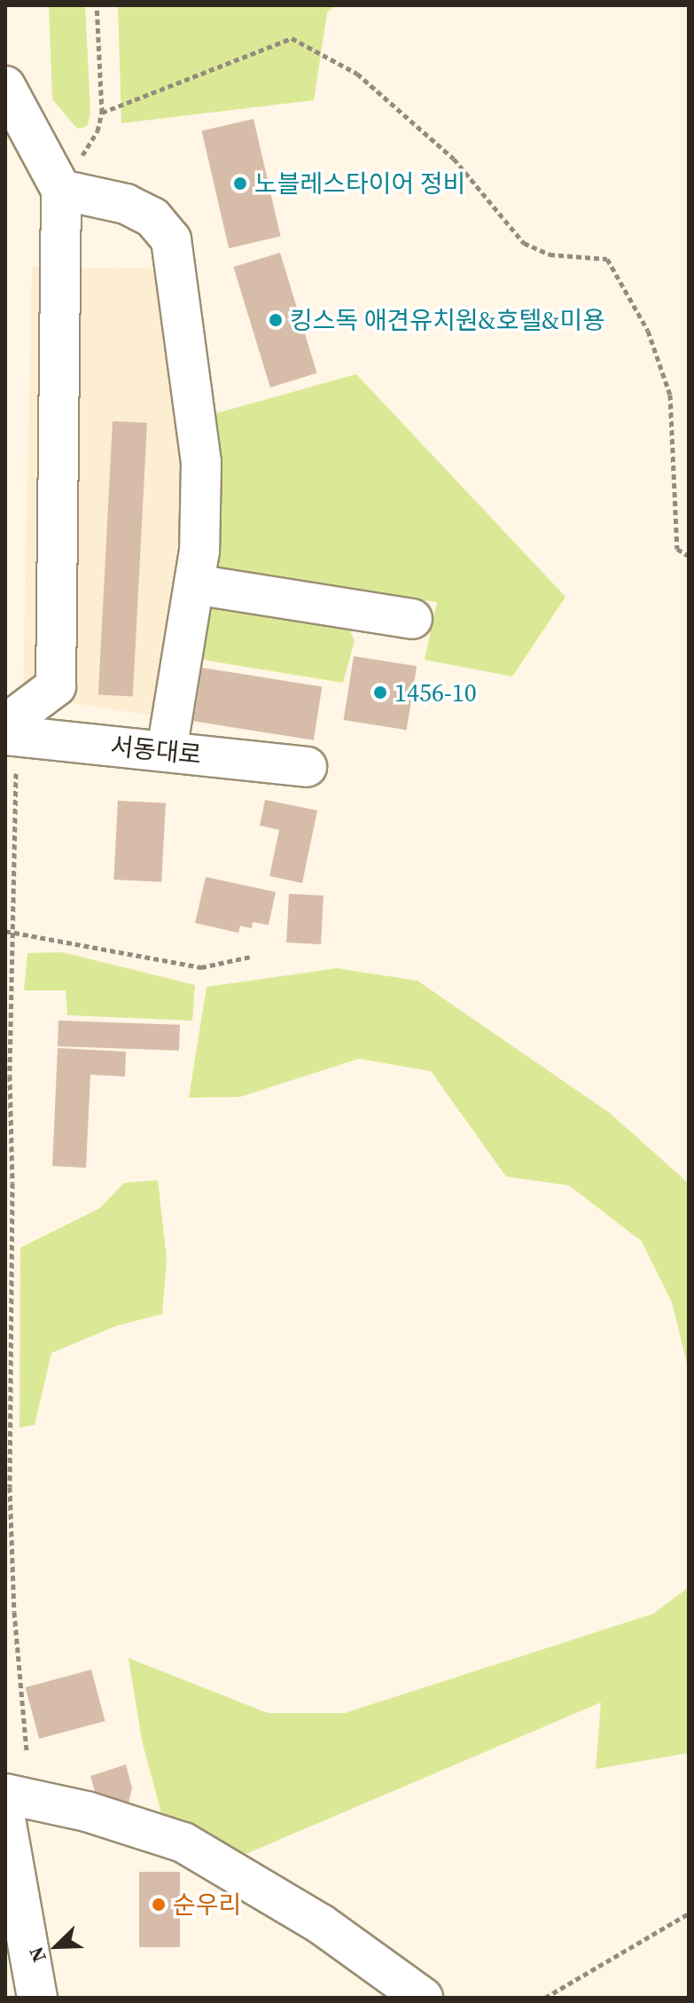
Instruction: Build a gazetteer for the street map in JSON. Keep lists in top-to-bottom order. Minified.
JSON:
{"streets":{"street":["서동대로"]},"places":["노블레스타이어 정비","킹스독 애견유치원&호텔&미용","1456-10","순우리"],"north":"bottom left"}
